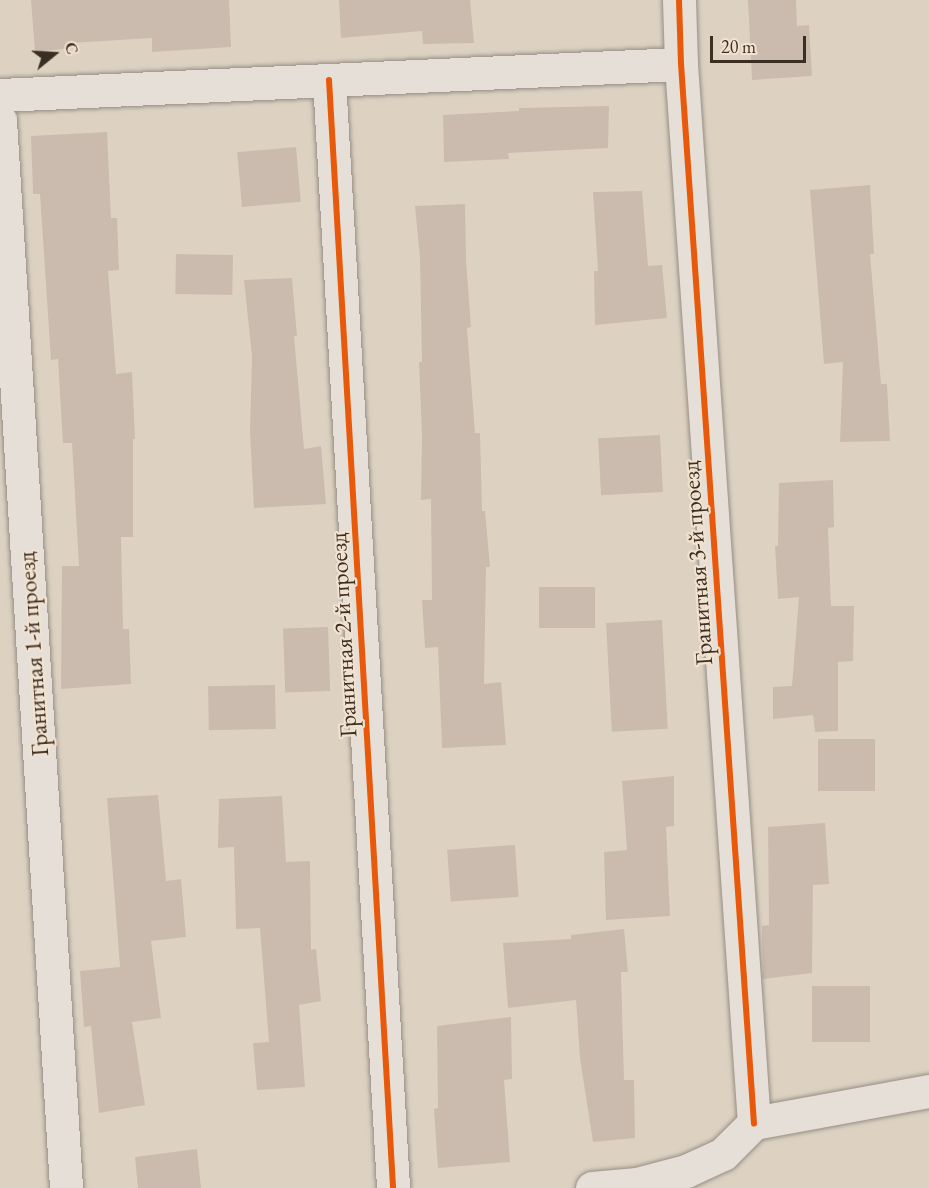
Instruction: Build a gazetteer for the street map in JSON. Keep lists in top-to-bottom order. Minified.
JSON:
{"streets":{"street":["Гранитная 3-й проезд","Гранитная 2-й проезд","Гранитная 1-й проезд"]},"scale_bar":"20 m","north":"right"}
